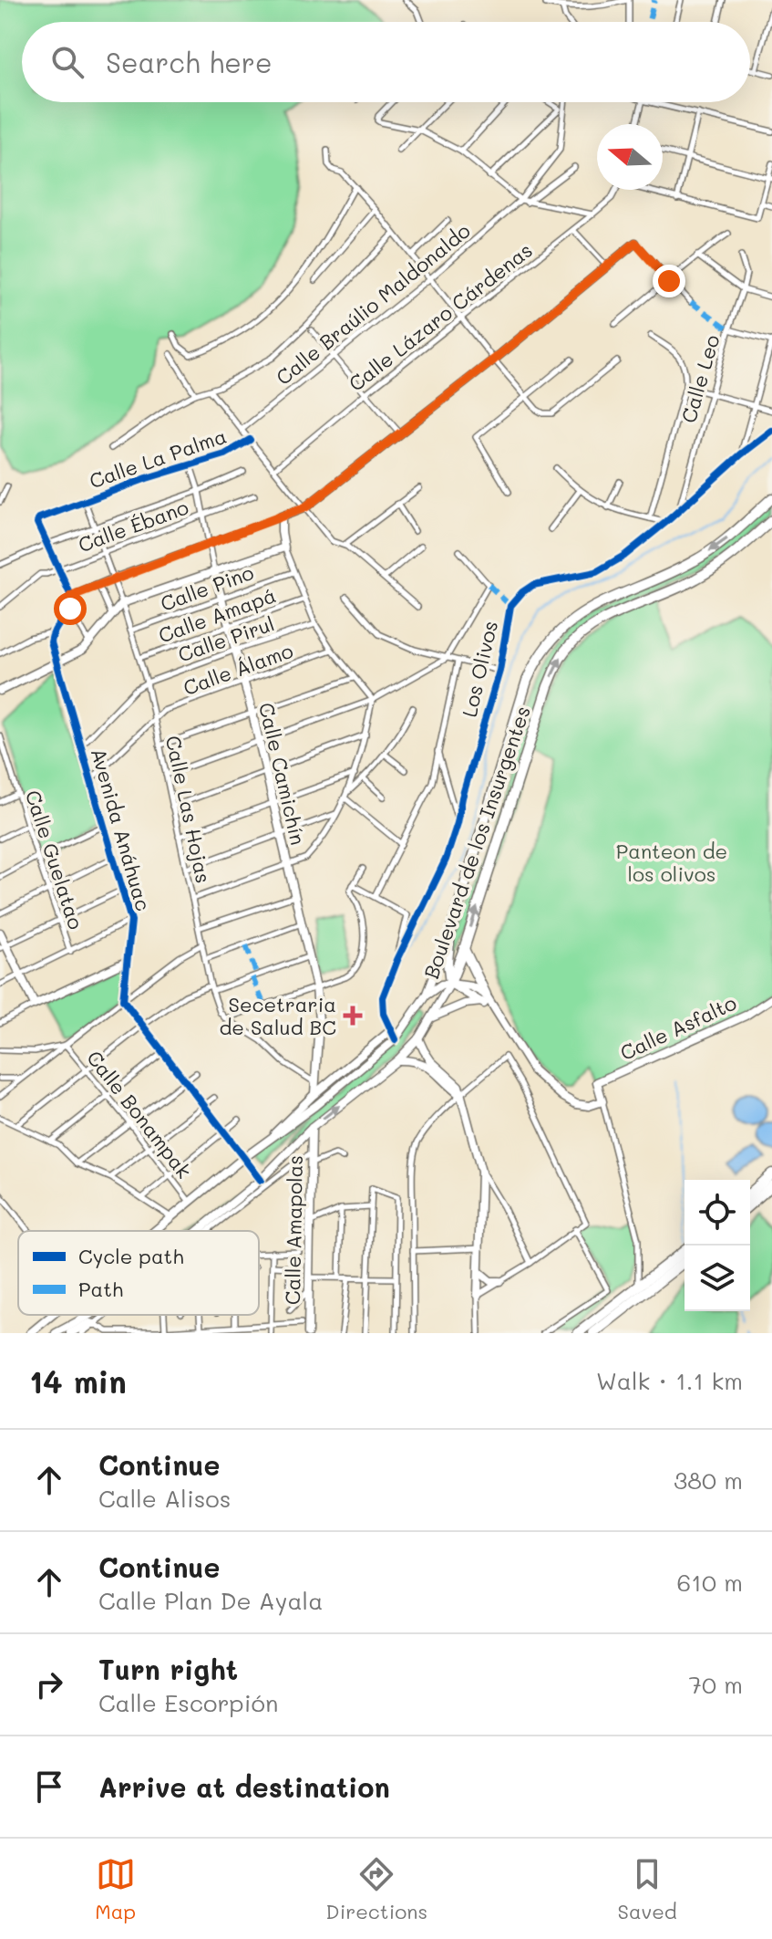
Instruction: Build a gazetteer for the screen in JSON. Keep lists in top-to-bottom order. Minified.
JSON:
{"streets":{"highway":["Boulevard de los Insurgentes"],"street":["Calle Braúlio Maldonaldo","Calle Lázaro Cárdenas","Calle Leo","Calle La Palma","Calle Ébano","Calle Pino","Calle Amapá","Calle Pirul","Calle Álamo","Los Olivos","Calle Camichín","Calle Las Hojas","Avenida Anáhuac","Calle Guelatao","Calle Asfalto","Calle Bonampak","Calle Amapolas"]},"crossings":[["Calle Leo","Los Olivos"],["Calle La Palma","Calle Camichín"],["Calle La Palma","Calle Las Hojas"],["Calle Ébano","Calle Camichín"],["Calle Ébano","Calle Las Hojas"],["Calle Pino","Calle Camichín"],["Calle Pino","Calle Las Hojas"],["Calle Amapá","Calle Camichín"],["Calle Amapá","Calle Las Hojas"],["Calle Pirul","Calle Camichín"],["Calle Pirul","Calle Las Hojas"],["Calle Álamo","Calle Camichín"],["Calle Álamo","Calle Las Hojas"],["Calle Álamo","Avenida Anáhuac"],["Los Olivos","Boulevard de los Insurgentes"],["Boulevard de los Insurgentes","Calle Bonampak"],["Boulevard de los Insurgentes","Calle Amapolas"]],"parks":["Panteon de los olivos"],"places":{"health":["Secetraria de Salud BC"]},"legend":["Cycle path","Path"],"north":"left","page":{"search":"Search here","heading":["14 min","Walk · 1.1 km"],"list":[["Continue","Calle Alisos","380 m"],["Continue","Calle Plan De Ayala","610 m"],["Turn right","Calle Escorpión","70 m"],"Arrive at destination"],"nav":["Map","Directions","Saved"]}}
